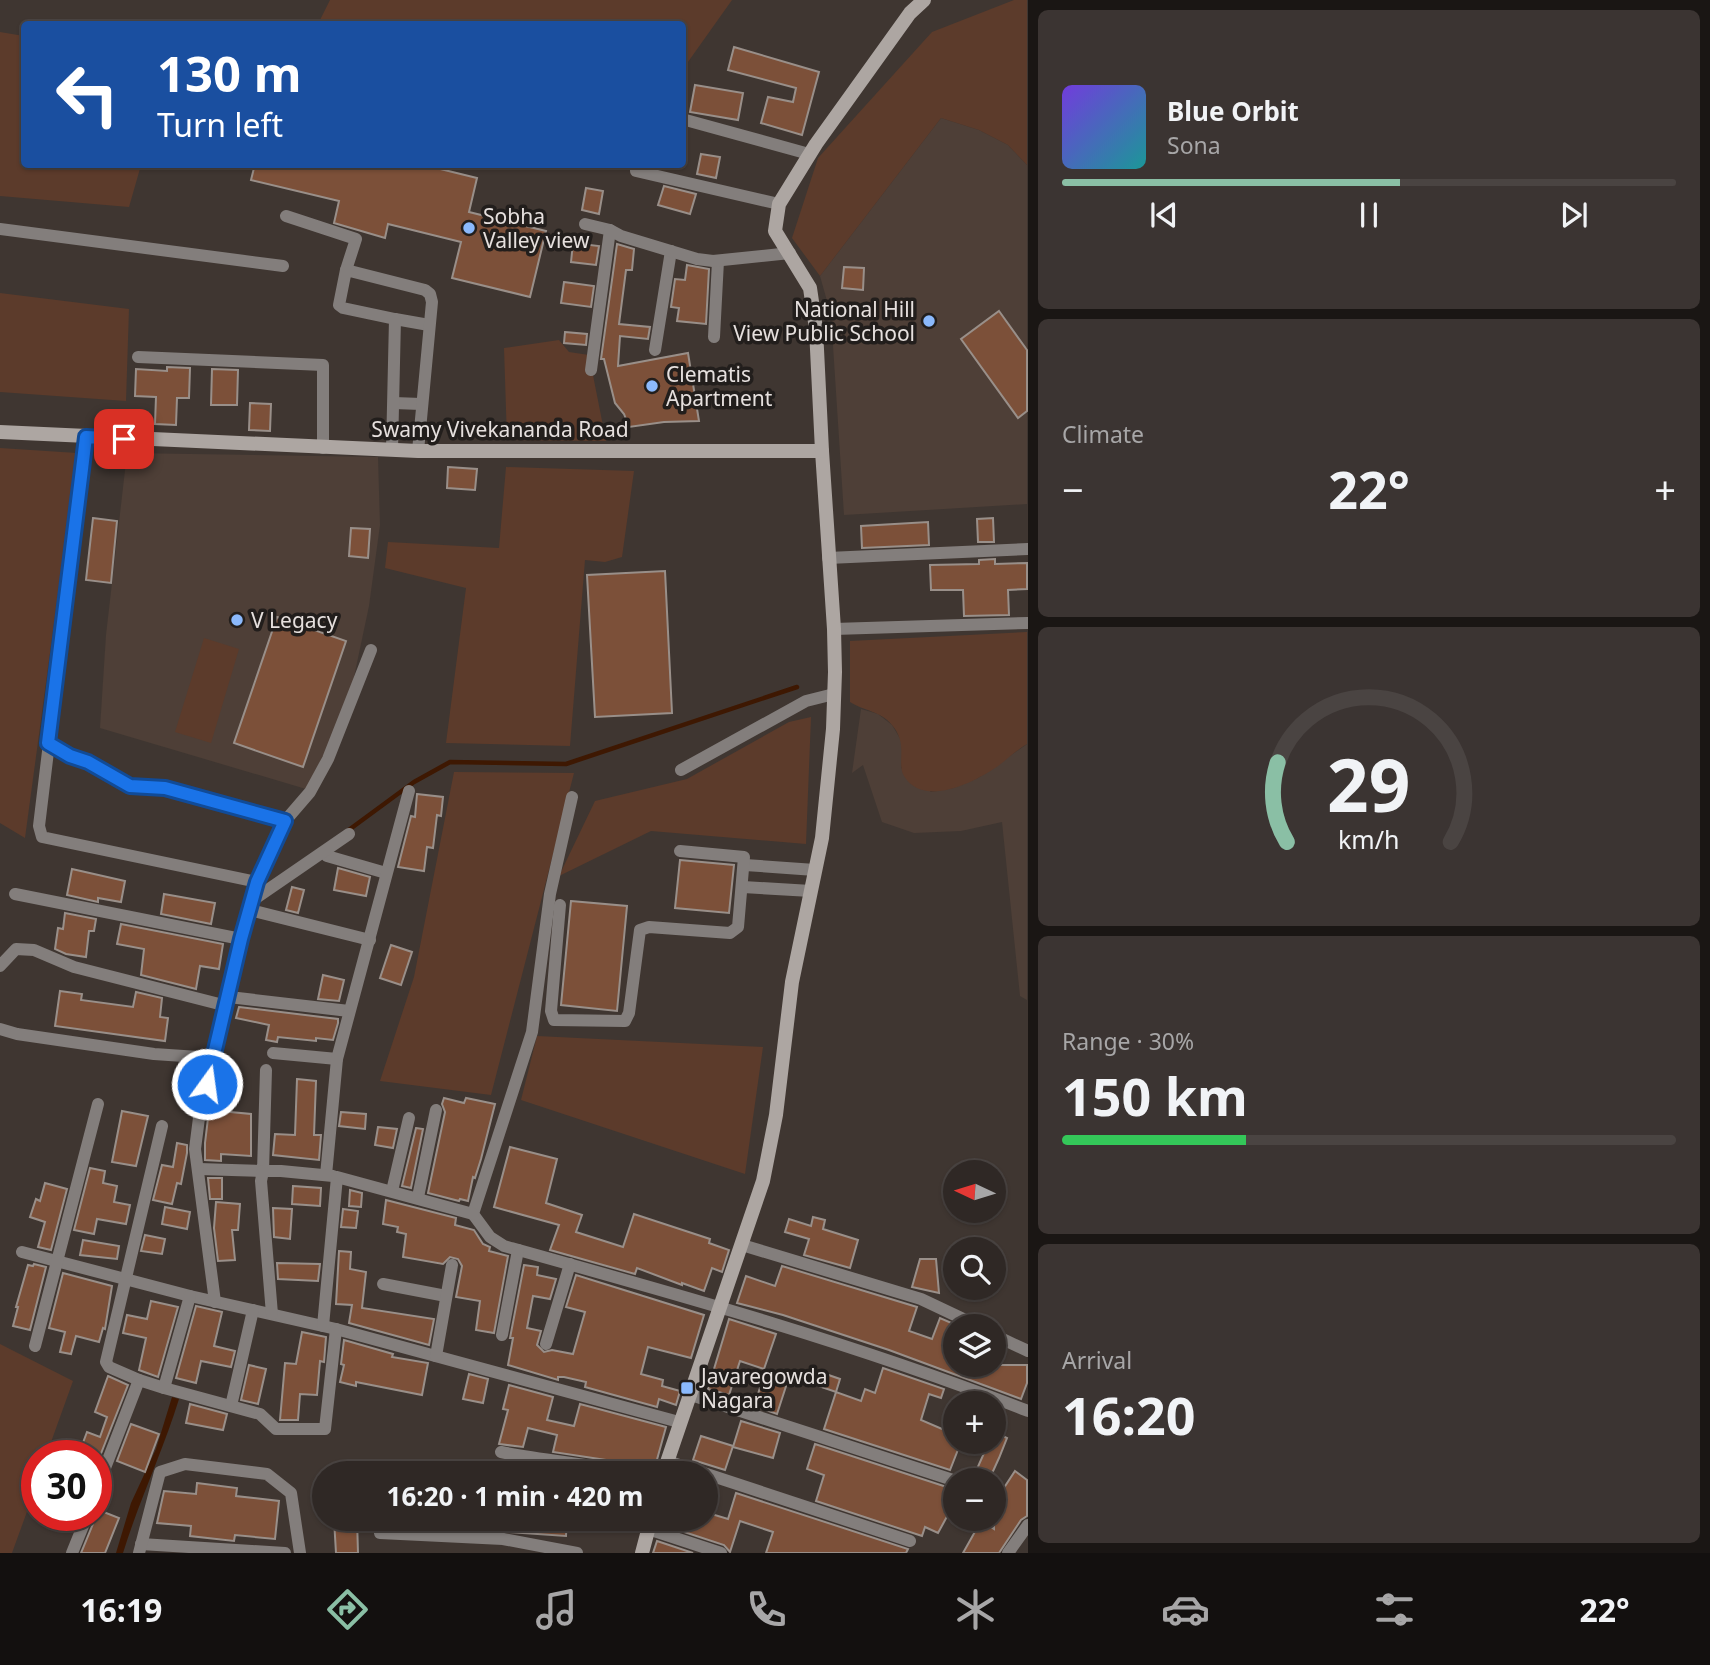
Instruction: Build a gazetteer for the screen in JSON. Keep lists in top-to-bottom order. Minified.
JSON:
{"streets":{"street":["Swamy Vivekananda Road"]},"places":{"other":["Sobha Valley view","National Hill View Public School","Clematis Apartment","V Legacy"],"transit":["Javaregowda Nagara"]},"north":"left","page":{"turn":["130 m","Turn left"],"song":["Blue Orbit","Sona"],"tile":["Climate",["Range · 30%","150 km"],["Arrival","16:20"]],"heat":["−","22°","+"],"map_buttons":["+","−"],"limit":"30","trip":"16:20 · 1 min · 420 m","tabs":["16:19","22°"],"gauge":["29","km/h"]}}
